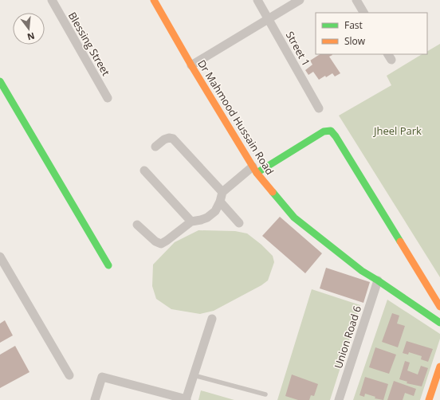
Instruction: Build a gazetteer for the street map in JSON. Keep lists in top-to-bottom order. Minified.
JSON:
{"streets":{"street":["Blessing Street","Street 1","Dr Mahmood Hussain Road","Union Road 6"]},"crossings":[["Dr Mahmood Hussain Road","Union Road 6"]],"parks":["Jheel Park"],"legend":["Fast","Slow"],"north":"bottom"}
